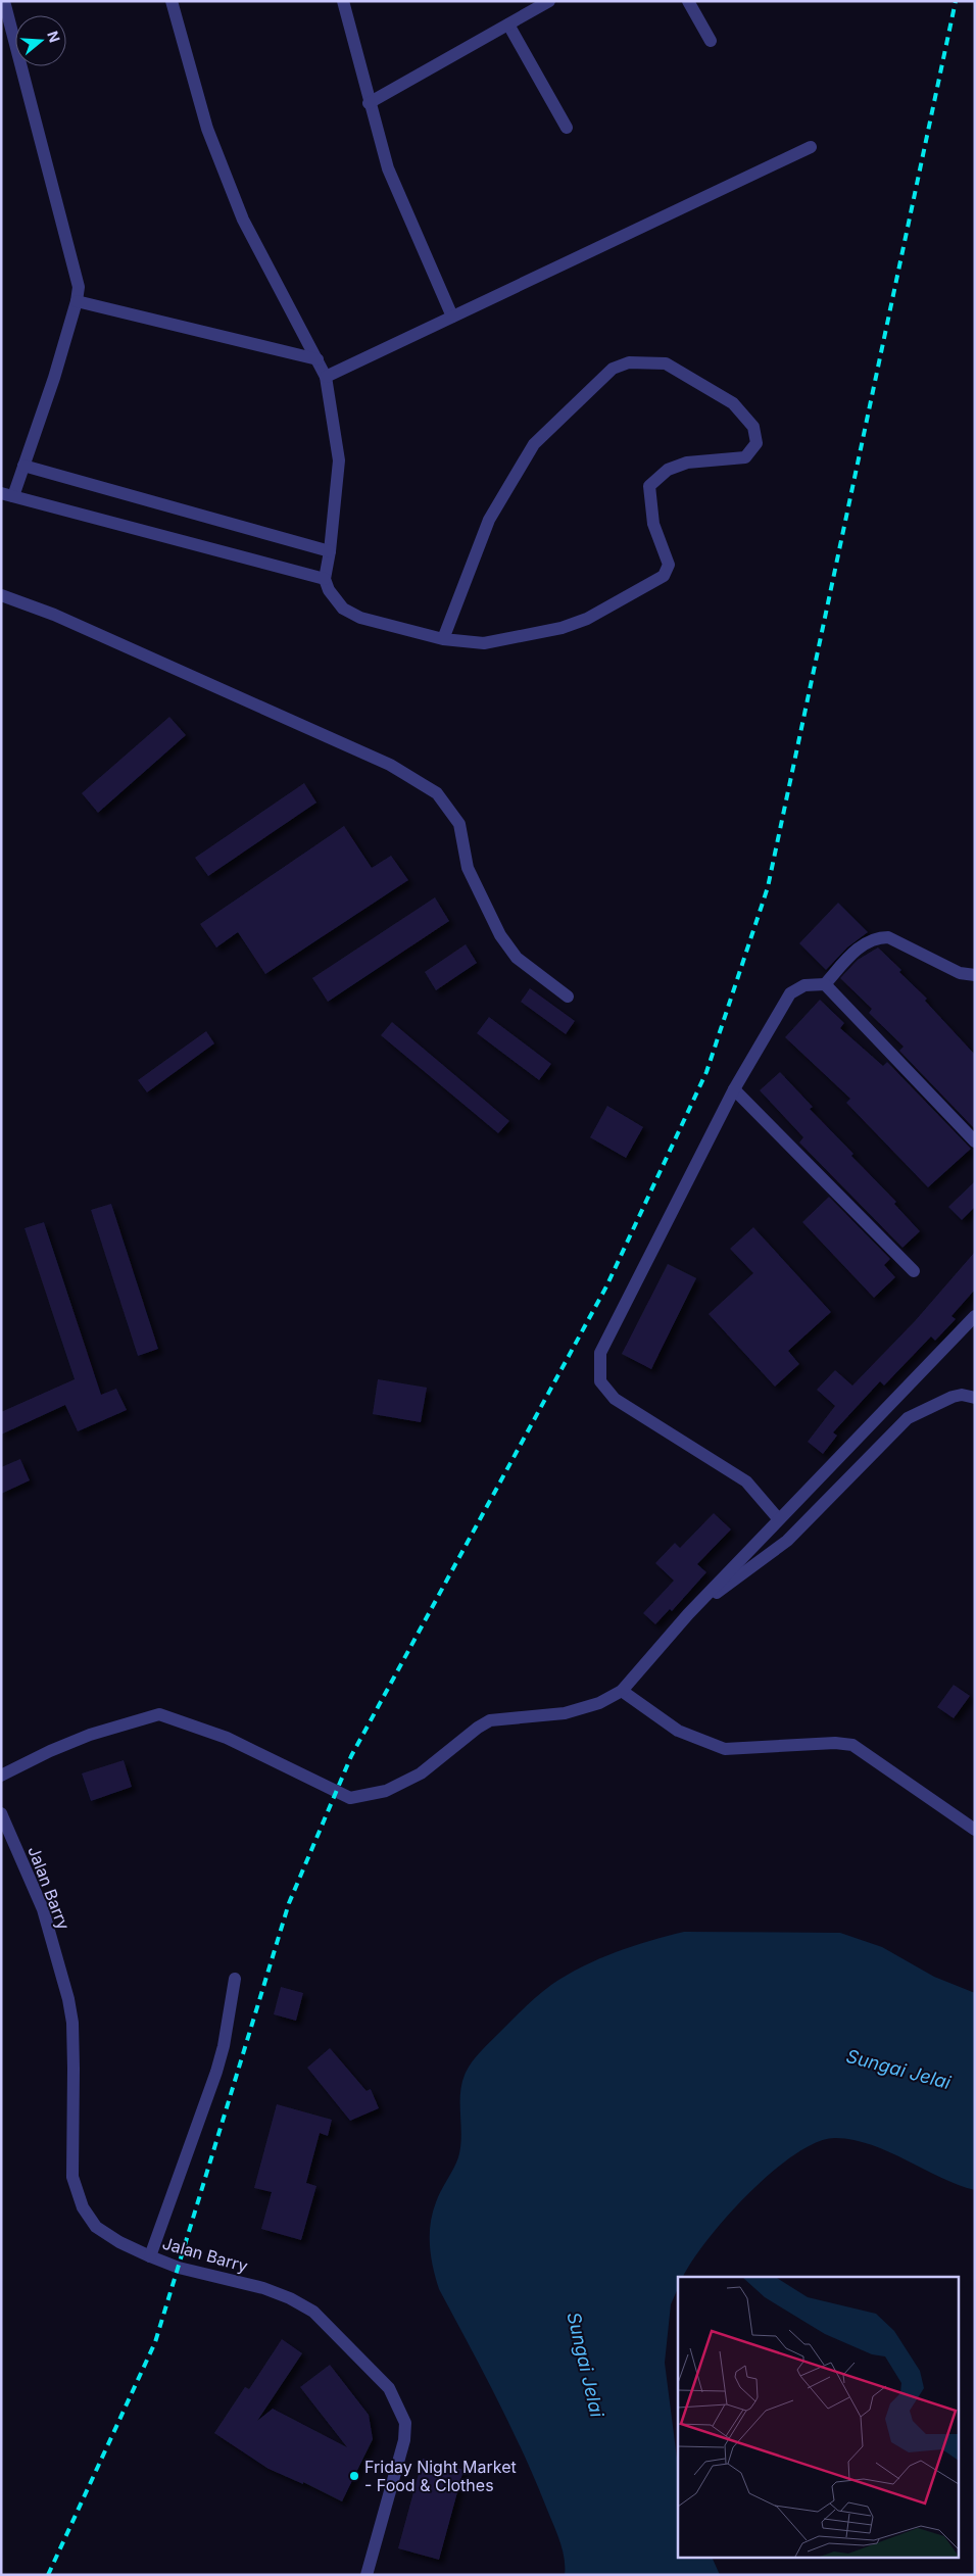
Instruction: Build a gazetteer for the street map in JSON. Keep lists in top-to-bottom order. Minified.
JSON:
{"streets":{"street":["Jalan Barry"]},"water":["Sungai Jelai"],"places":["Friday Night Market - Food & Clothes"],"north":"right"}
